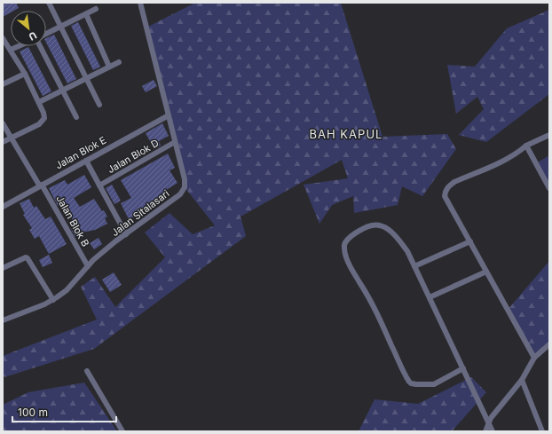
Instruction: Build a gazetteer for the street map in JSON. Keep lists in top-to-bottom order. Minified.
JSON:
{"streets":{"street":["Jalan Blok E","Jalan Blok D","Jalan Sitalasari","Jalan Blok B"]},"crossings":[["Jalan Blok E","Jalan Sitalasari"],["Jalan Blok E","Jalan Blok B"],["Jalan Blok D","Jalan Sitalasari"],["Jalan Sitalasari","Jalan Blok B"]],"districts":["BAH KAPUL"],"scale_bar":"100 m","north":"bottom right"}
